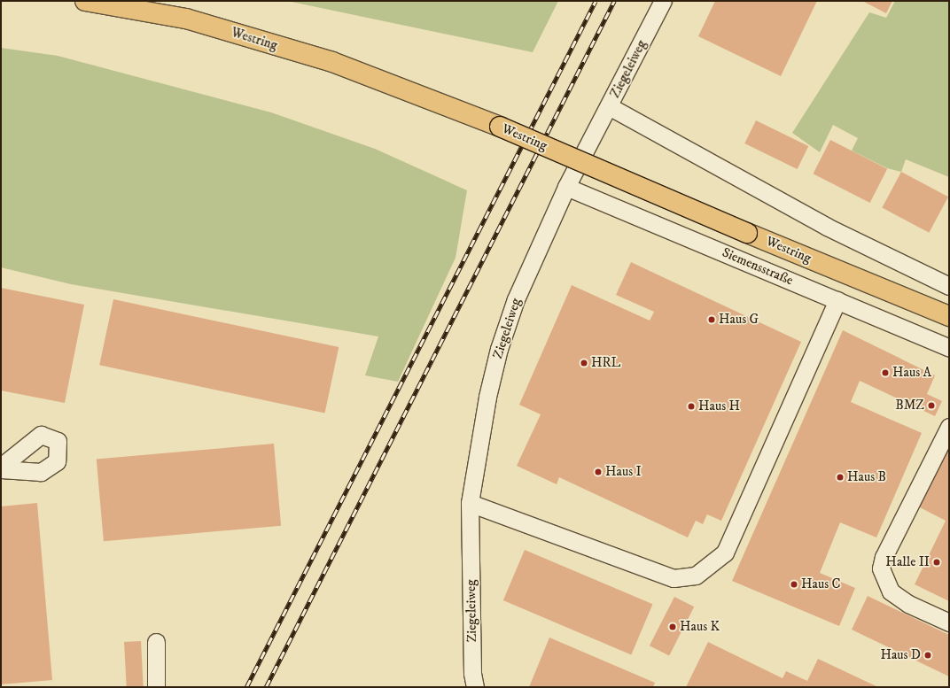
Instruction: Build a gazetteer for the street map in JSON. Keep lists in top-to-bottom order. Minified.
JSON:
{"streets":{"main road":["Westring"],"street":["Ziegeleiweg","Siemensstraße"]},"crossings":[["Ziegeleiweg","Siemensstraße"]],"places":["Haus G","HRL","Haus A","BMZ","Haus H","Haus I","Haus B","Halle II","Haus C","Haus K","Haus D"]}
